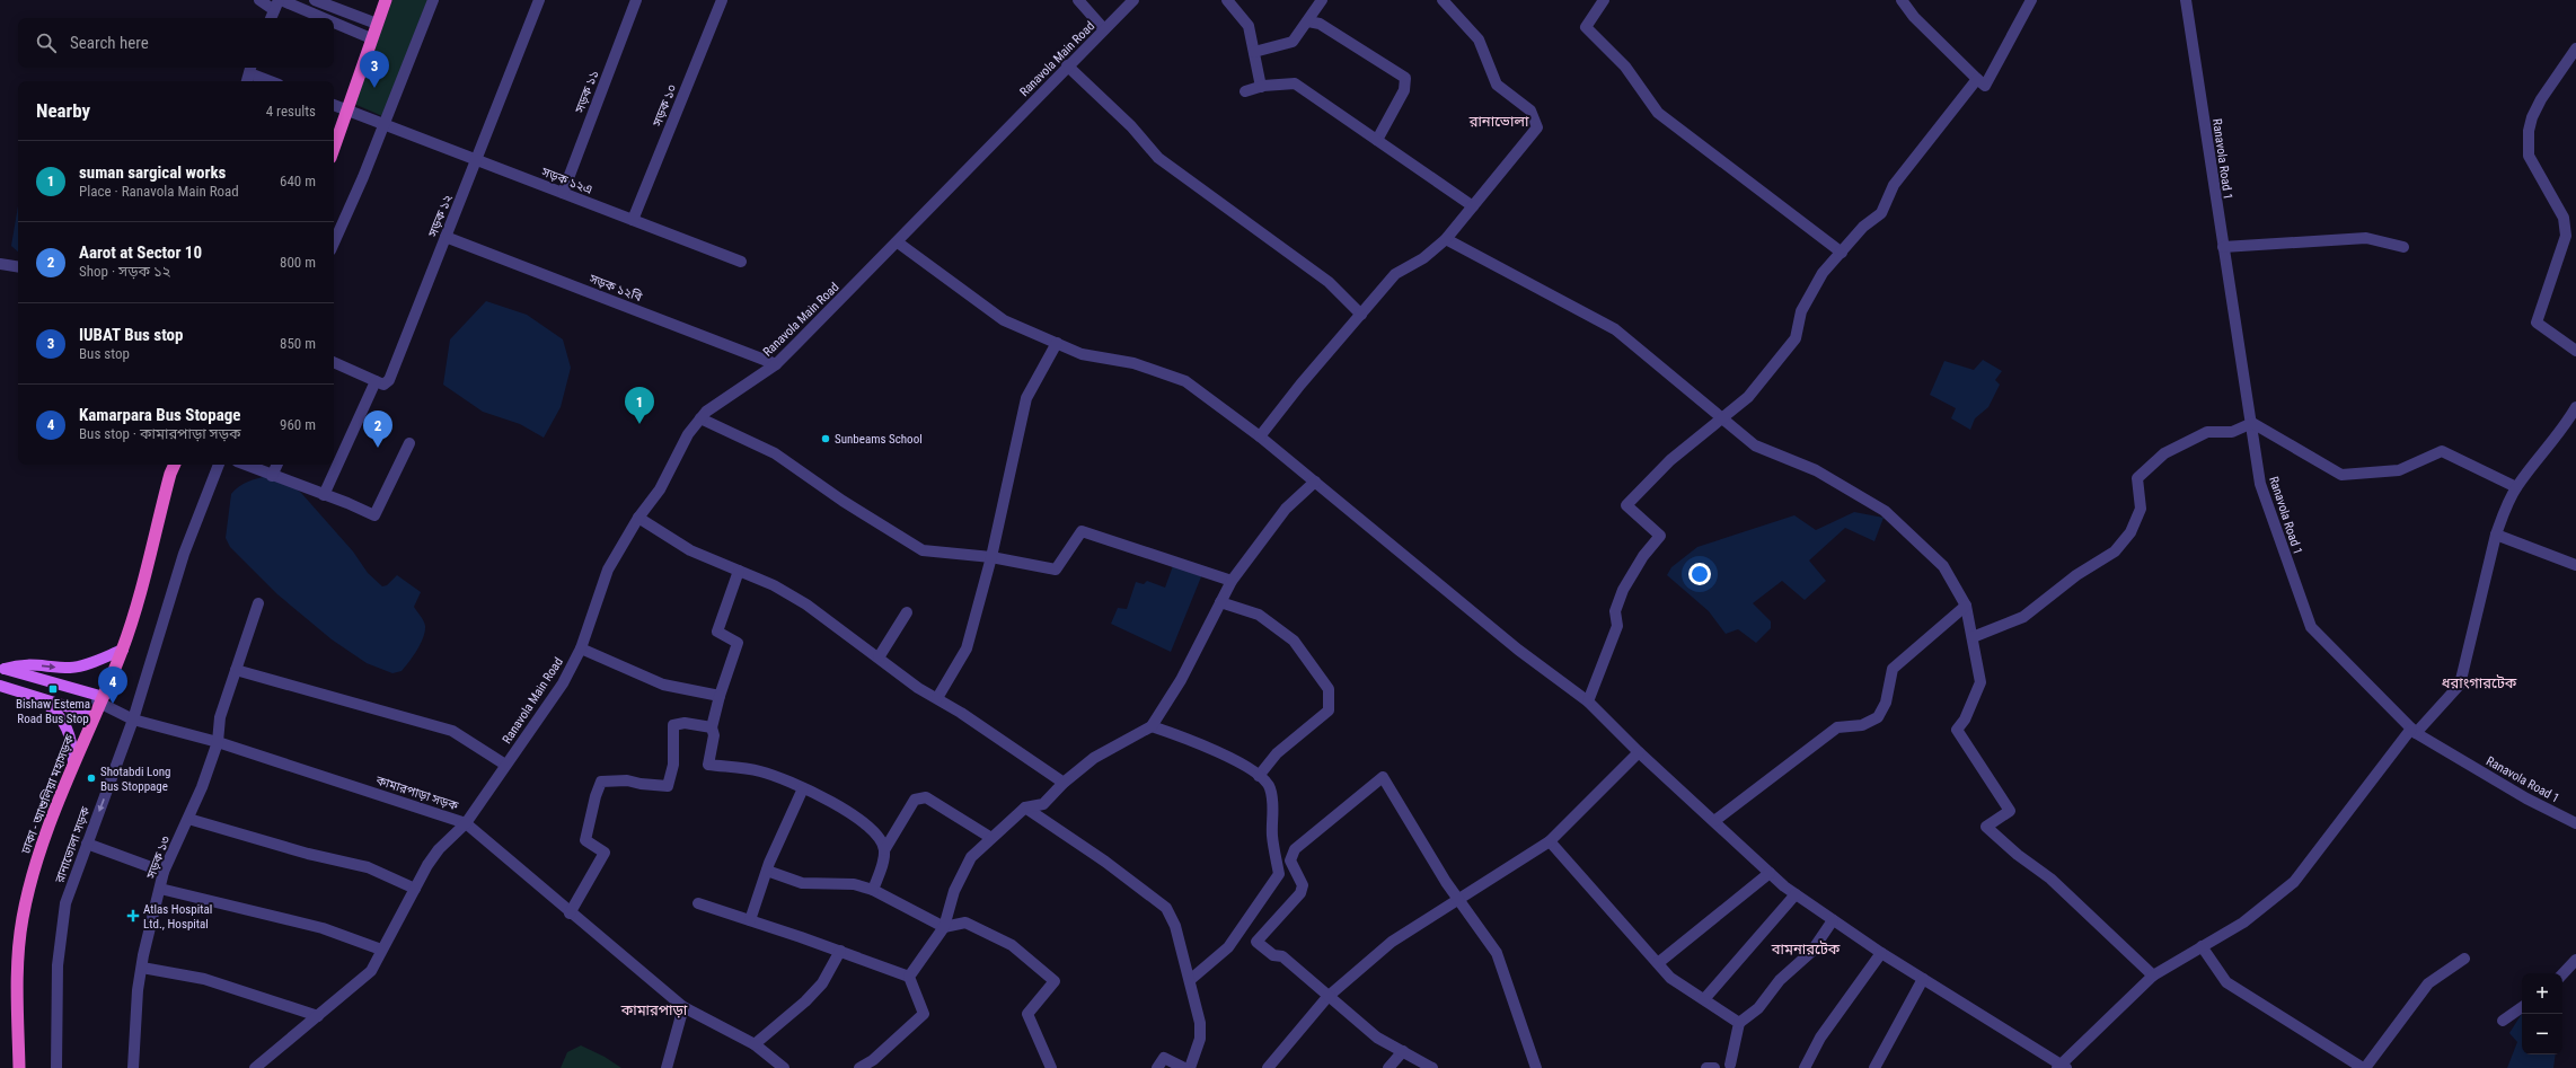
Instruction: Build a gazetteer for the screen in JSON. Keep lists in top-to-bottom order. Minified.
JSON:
{"streets":{"highway":["ঢাকা - আশুলিয়া মহাসড়ক"],"street":["Ranavola Main Road","সড়ক ১১","সড়ক ১০","Ranavola Road 1","সড়ক ১২এ","সড়ক ১২","সড়ক ১২বি","কামারপাড়া সড়ক","রানাভোলা সড়ক","সড়ক ১৩"]},"crossings":[["Ranavola Main Road","সড়ক ১২বি"],["Ranavola Main Road","কামারপাড়া সড়ক"],["সড়ক ১১","সড়ক ১২এ"],["সড়ক ১০","সড়ক ১২এ"],["সড়ক ১২এ","সড়ক ১২"],["সড়ক ১২","সড়ক ১২বি"],["কামারপাড়া সড়ক","ঢাকা - আশুলিয়া মহাসড়ক"],["কামারপাড়া সড়ক","রানাভোলা সড়ক"],["কামারপাড়া সড়ক","সড়ক ১৩"]],"districts":["রানাভোলা","ধরাংগারটেক","বামনারটেক","কামারপাড়া"],"places":{"other":["Sunbeams School","Shotabdi Long Bus Stoppage"],"transit":["Bishaw Estema Road Bus Stop"],"health":["Atlas Hospital Ltd., Hospital"]},"page":{"search":"Search here","pins":["3","1","2","4"],"heading":["Nearby","4 results"],"list":[{"mark":"1","name":"suman sargical works","note":"Place · Ranavola Main Road","value":"640 m"},{"mark":"2","name":"Aarot at Sector 10","note":"Shop · সড়ক ১২","value":"800 m"},{"mark":"3","name":"IUBAT Bus stop","note":"Bus stop","value":"850 m"},{"mark":"4","name":"Kamarpara Bus Stopage","note":"Bus stop · কামারপাড়া সড়ক","value":"960 m"}],"map_buttons":["+","−"]}}
